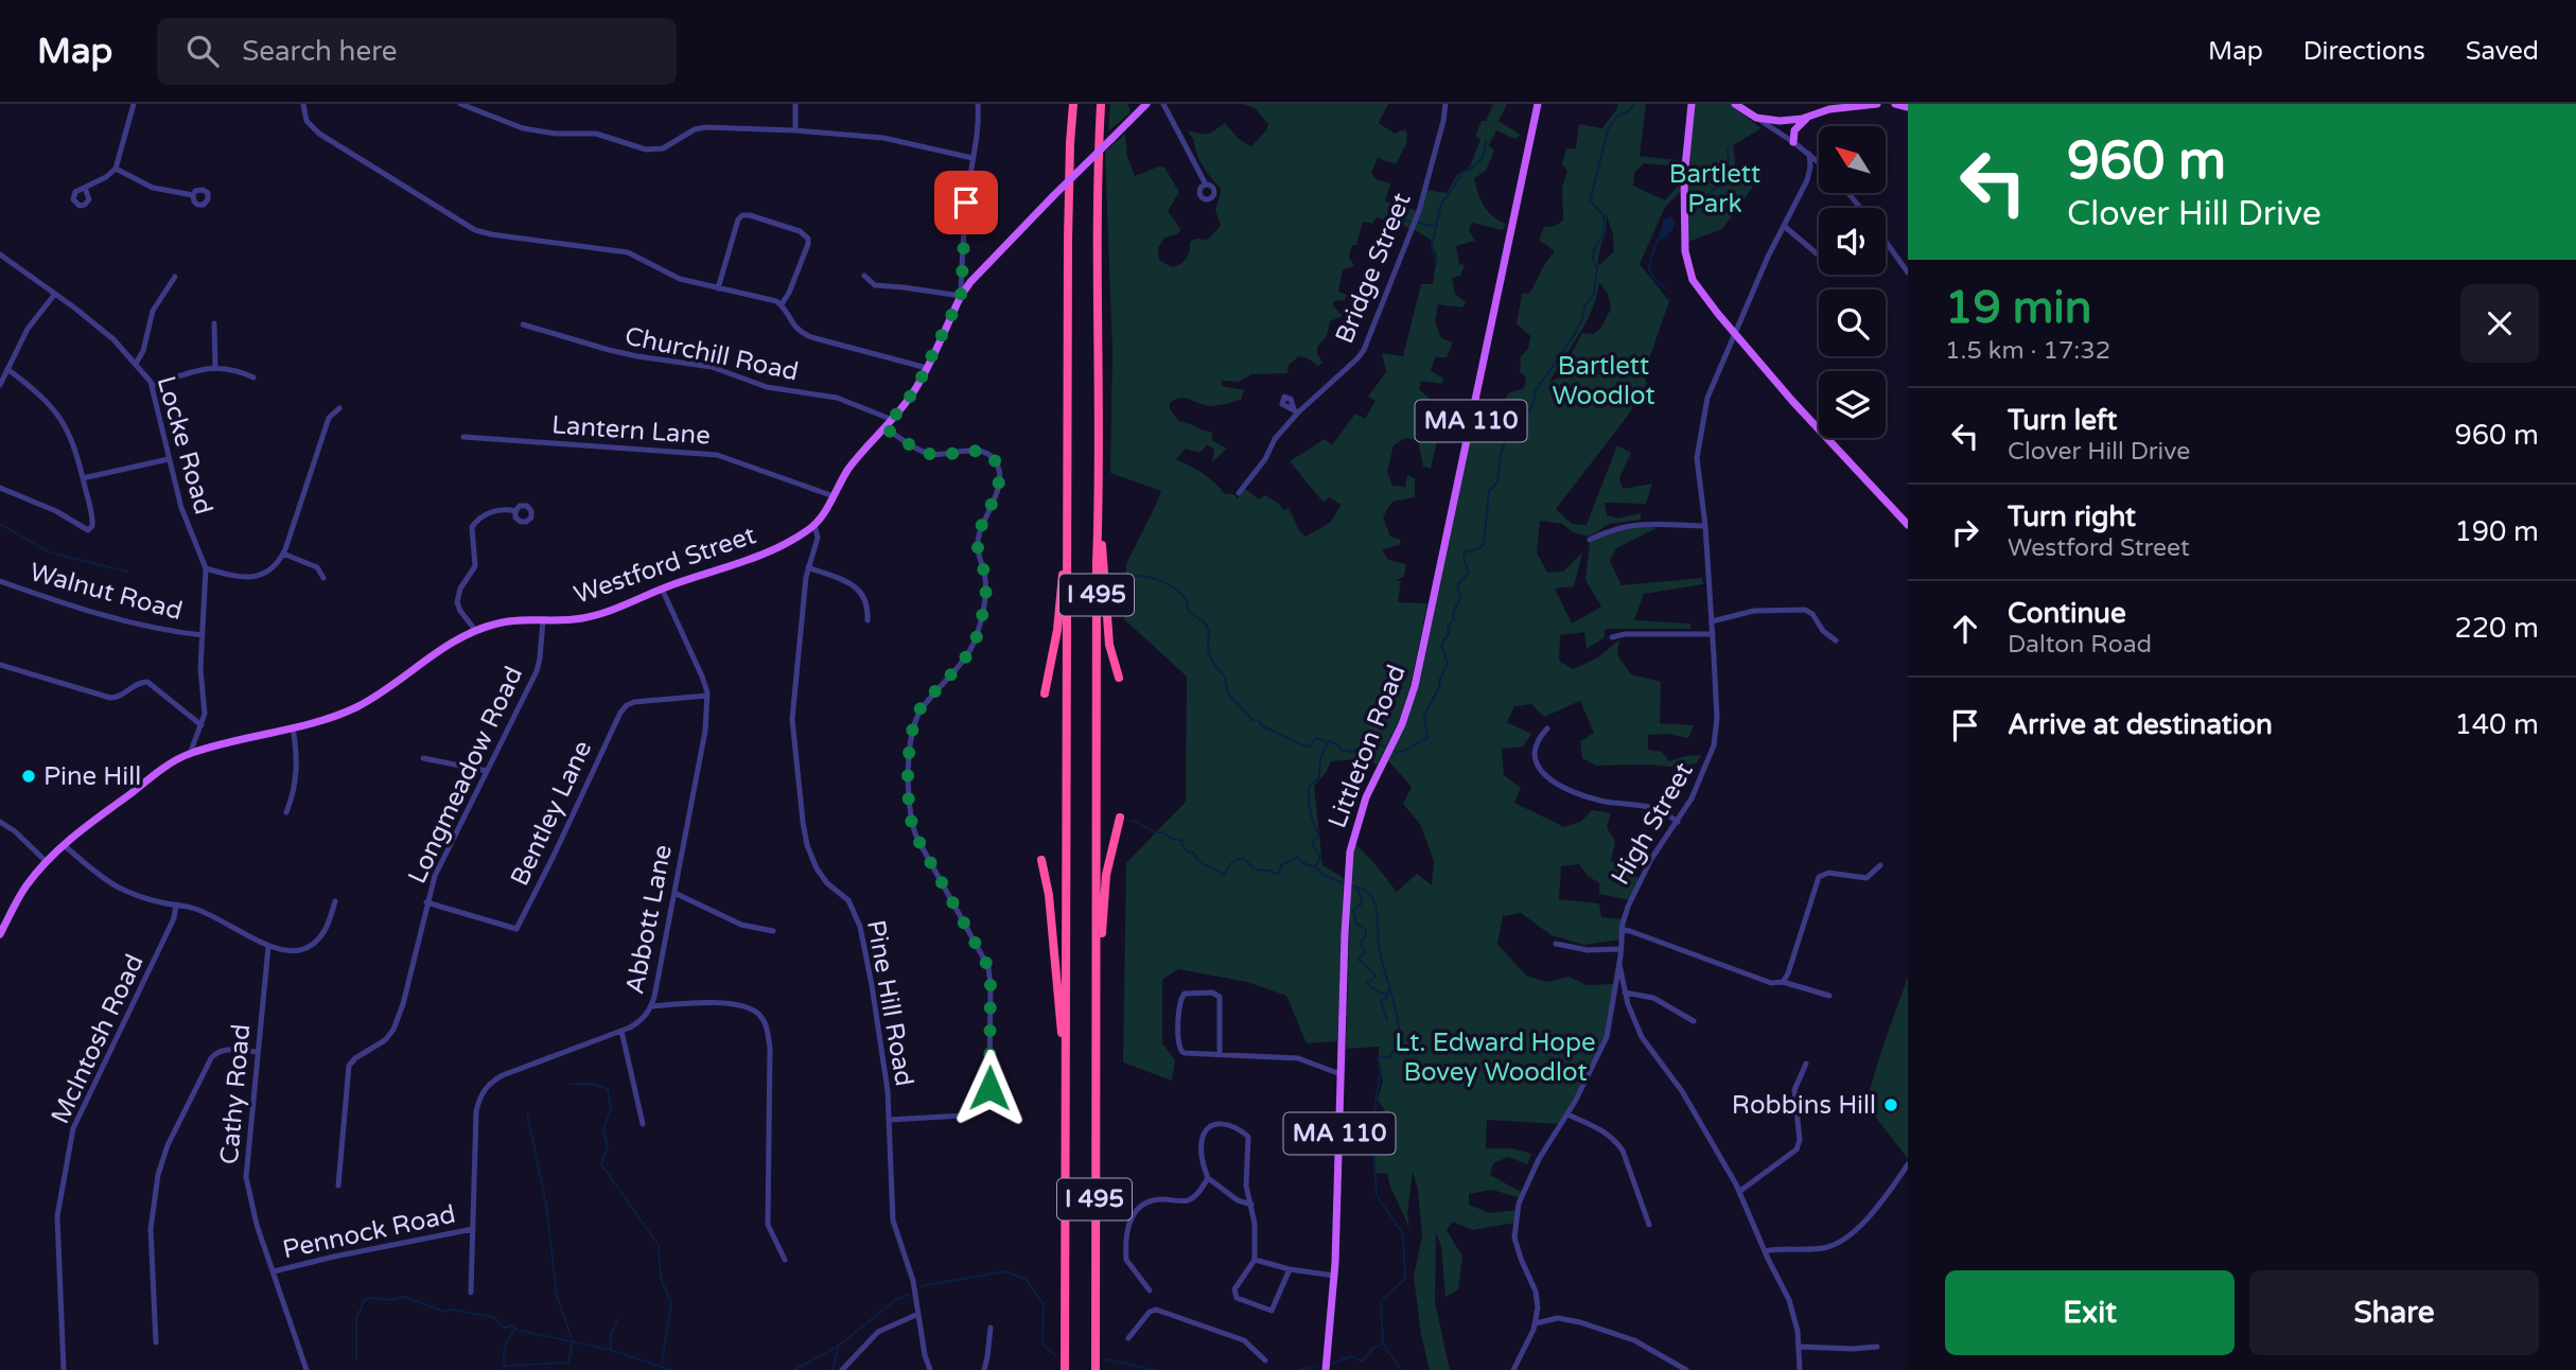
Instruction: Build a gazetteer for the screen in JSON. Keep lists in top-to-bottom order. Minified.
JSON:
{"streets":{"highway":["I 495"],"main road":["MA 110","Westford Street","Littleton Road"],"street":["Bridge Street","Churchill Road","Lantern Lane","Locke Road","Walnut Road","Longmeadow Road","Bentley Lane","High Street","Abbott Lane","Pine Hill Road","McIntosh Road","Cathy Road","Pennock Road"]},"crossings":[["Churchill Road","Westford Street"],["Lantern Lane","Westford Street"],["Locke Road","Westford Street"],["Locke Road","Walnut Road"],["Westford Street","Longmeadow Road"],["Westford Street","Abbott Lane"],["Westford Street","Pine Hill Road"],["Longmeadow Road","Bentley Lane"],["Bentley Lane","Abbott Lane"],["Abbott Lane","Pennock Road"],["Cathy Road","Pennock Road"]],"parks":["Bartlett Park","Bartlett Woodlot","Lt. Edward Hope Bovey Woodlot"],"places":["Pine Hill","Robbins Hill"],"north":"top left","page":{"header":"Map","search":"Search here","nav":["Map","Directions","Saved"],"turn":["960 m","Clover Hill Drive"],"heading":["19 min","1.5 km · 17:32"],"list":[{"name":"Turn left","note":"Clover Hill Drive","value":"960 m"},{"name":"Turn right","note":"Westford Street","value":"190 m"},{"name":"Continue","note":"Dalton Road","value":"220 m"},{"name":"Arrive at destination","value":"140 m"}],"buttons":["Exit","Share"]}}
